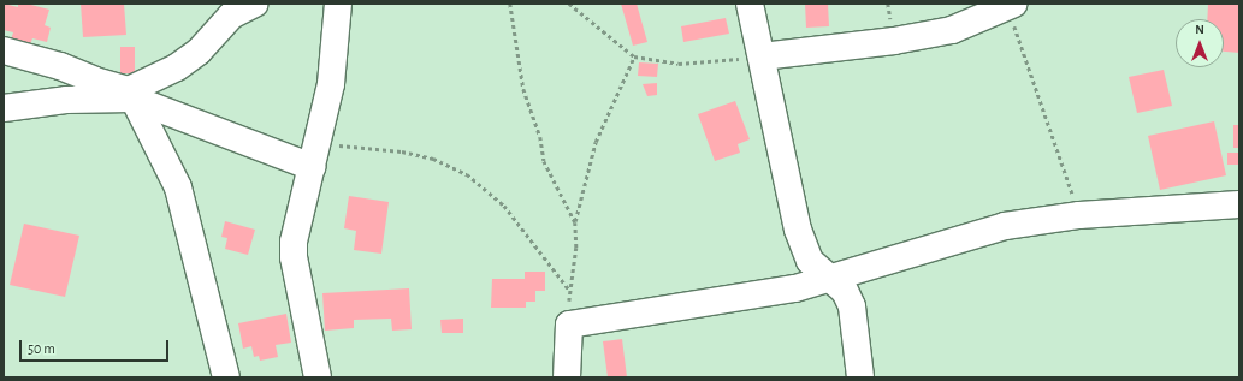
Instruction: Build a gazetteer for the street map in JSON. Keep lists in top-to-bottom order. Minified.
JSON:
{"scale_bar":"50 m","north":"top"}
